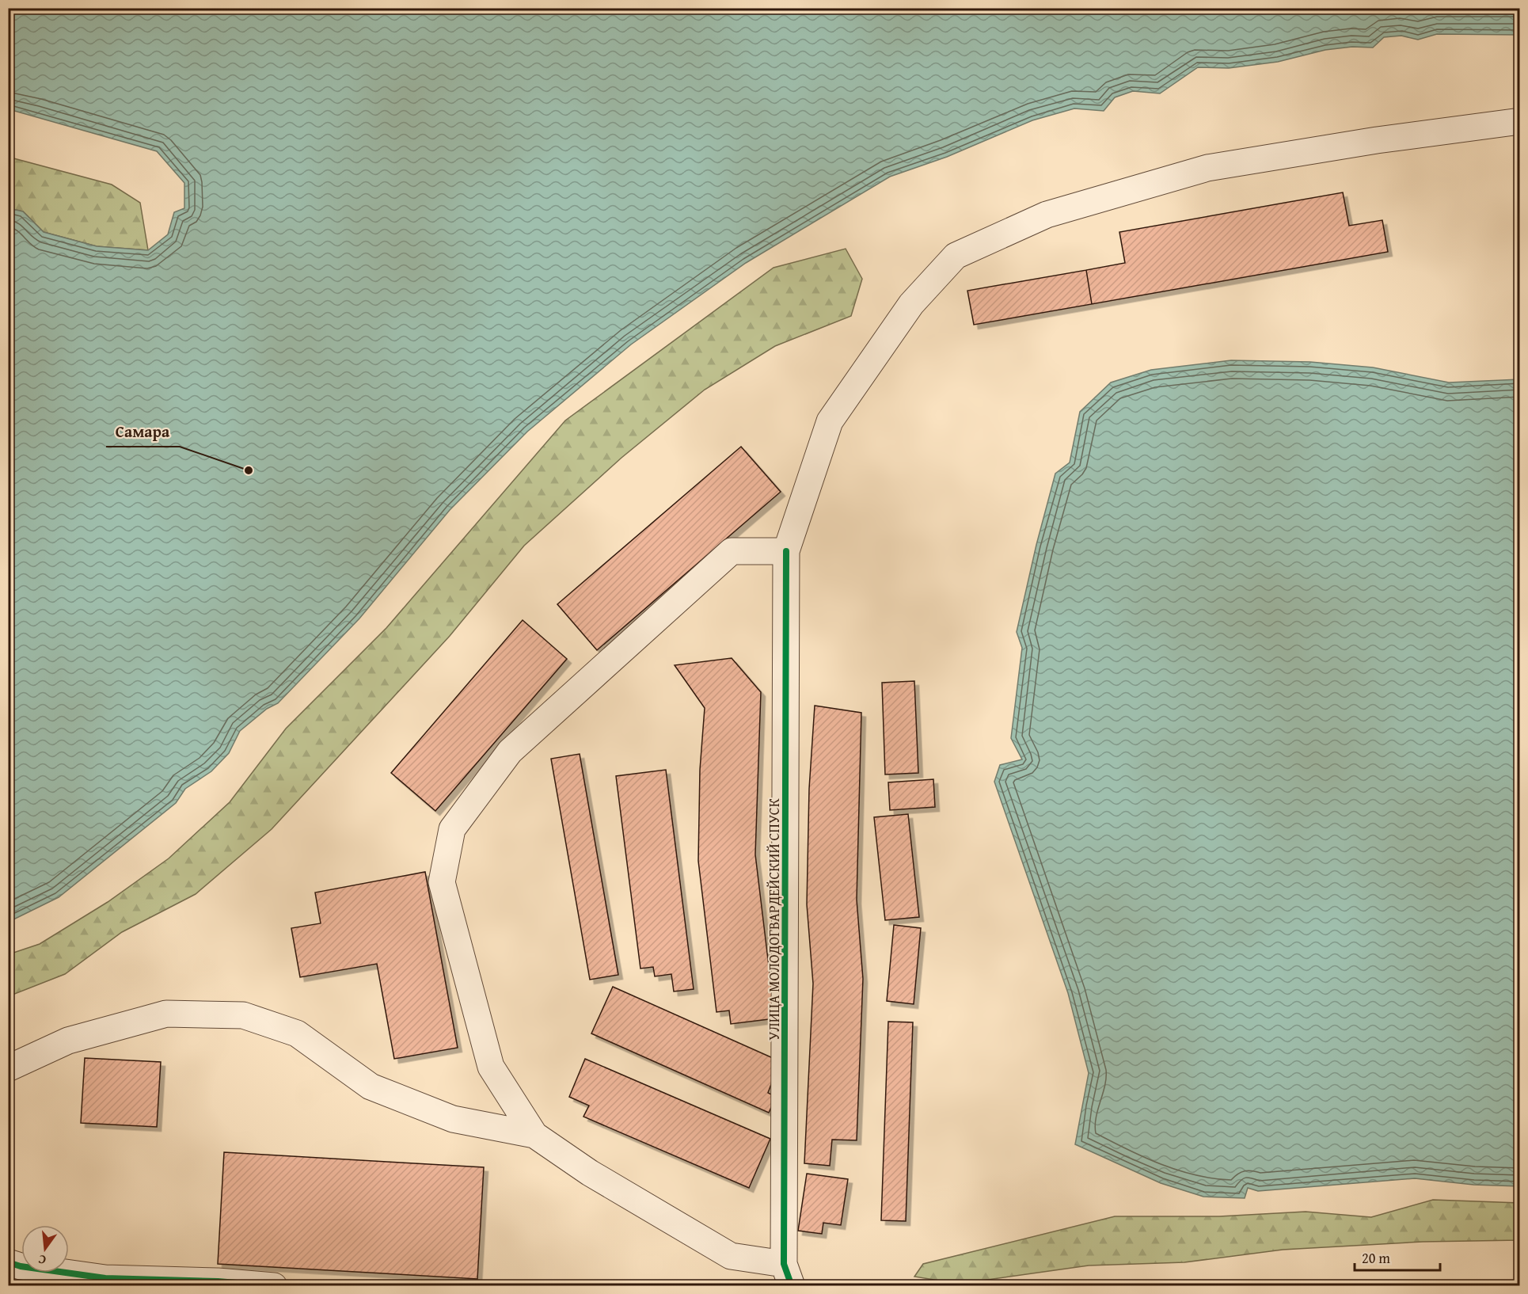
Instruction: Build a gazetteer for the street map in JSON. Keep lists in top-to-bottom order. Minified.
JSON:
{"streets":{"street":["УЛИЦА МОЛОДОГВАРДЕЙСКИЙ СПУСК"]},"places":["Самара"],"scale_bar":"20 m","north":"bottom"}
